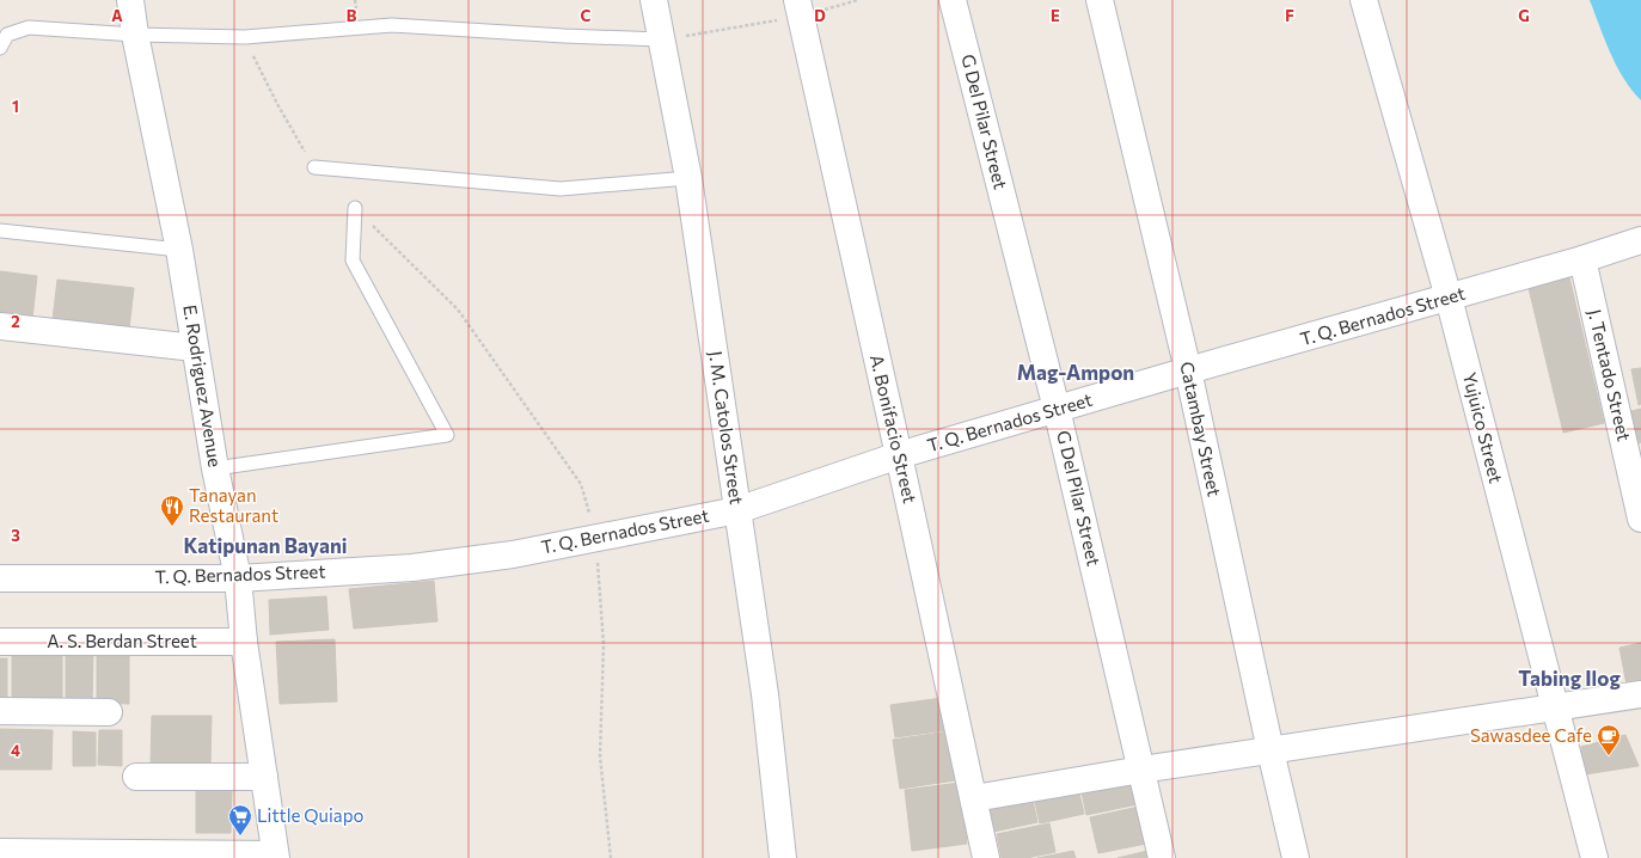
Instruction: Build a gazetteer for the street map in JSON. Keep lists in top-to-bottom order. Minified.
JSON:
{"streets":{"street":["G Del Pilar Street","T. Q. Bernados Street","J. Tentado Street","E. Rodriguez Avenue","J. M. Catolos Street","Yujuico Street","A. Bonifacio Street","Catambay Street","A. S. Berdan Street"]},"crossings":[["G Del Pilar Street","T. Q. Bernados Street"],["T. Q. Bernados Street","J. Tentado Street"],["T. Q. Bernados Street","E. Rodriguez Avenue"],["T. Q. Bernados Street","J. M. Catolos Street"],["T. Q. Bernados Street","Yujuico Street"],["T. Q. Bernados Street","A. Bonifacio Street"],["T. Q. Bernados Street","Catambay Street"],["E. Rodriguez Avenue","A. S. Berdan Street"]],"districts":["Mag-Ampon","Katipunan Bayani","Tabing Ilog"],"places":{"restaurant":["Tanayan Restaurant"],"cafe":["Sawasdee Cafe"],"supermarket":["Little Quiapo"]},"grid":{"columns":["A","B","C","D","E","F","G"],"rows":["1","2","3","4"]}}
